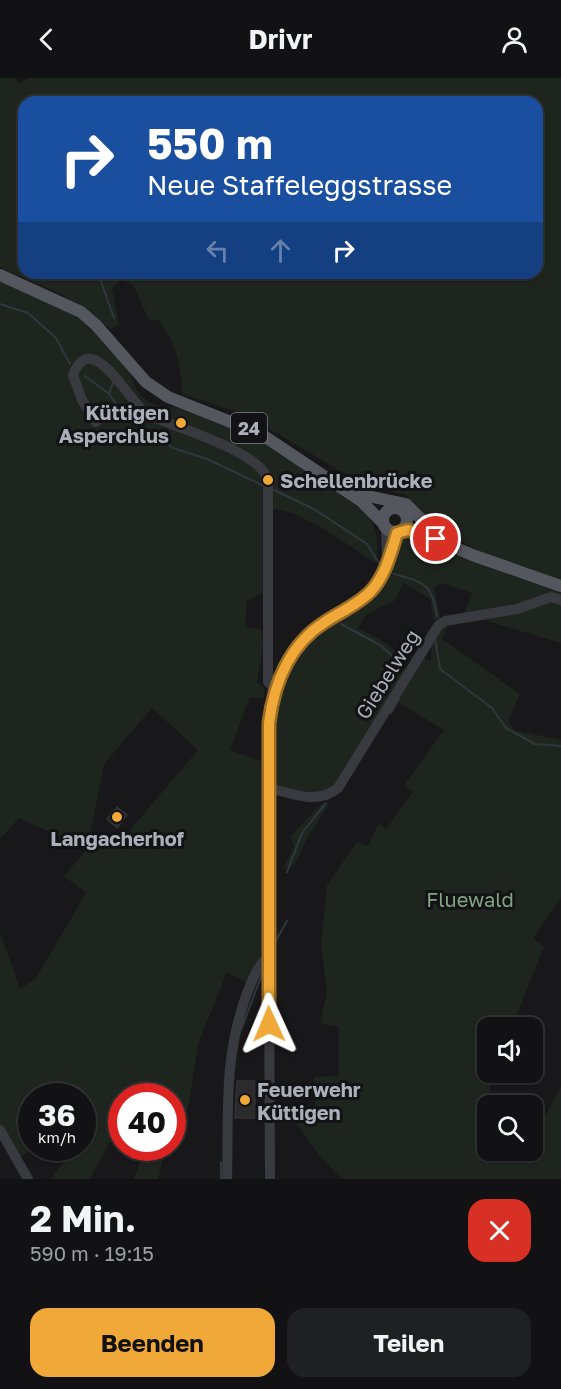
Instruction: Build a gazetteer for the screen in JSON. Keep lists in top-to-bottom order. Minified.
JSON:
{"streets":{"main road":["24"],"street":["Giebelweg"]},"parks":["Fluewald"],"places":["Küttigen Asperchlus","Schellenbrücke","Langacherhof","Feuerwehr Küttigen"],"page":{"header":"Drivr","turn":["550 m","Neue Staffeleggstrasse"],"speed":"36 km/h","limit":"40","heading":["2 Min.","590 m · 19:15"],"buttons":["Beenden","Teilen"]}}
